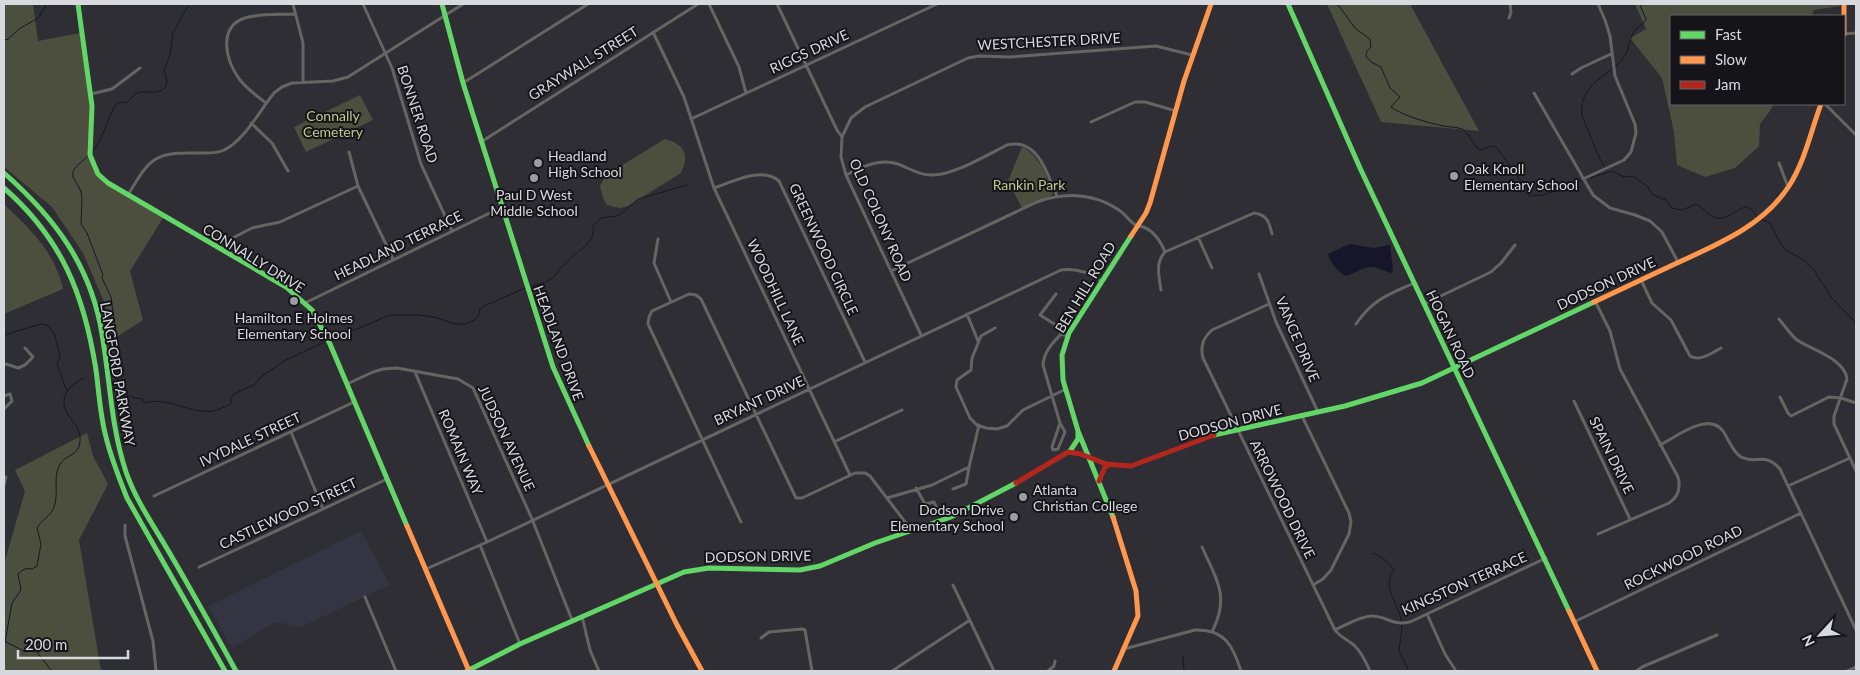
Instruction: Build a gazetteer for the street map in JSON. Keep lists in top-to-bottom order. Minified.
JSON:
{"streets":{"main road":["CONNALLY DRIVE","DODSON DRIVE","BEN HILL ROAD","HOGAN ROAD","HEADLAND DRIVE","LANGFORD PARKWAY"],"street":["WESTCHESTER DRIVE","RIGGS DRIVE","GRAYWALL STREET","BONNER ROAD","OLD COLONY ROAD","HEADLAND TERRACE","GREENWOOD CIRCLE","WOODHILL LANE","VANCE DRIVE","BRYANT DRIVE","JUDSON AVENUE","IVYDALE STREET","ROMAIN WAY","SPAIN DRIVE","ARROWOOD DRIVE","CASTLEWOOD STREET","ROCKWOOD ROAD","KINGSTON TERRACE"]},"crossings":[["WESTCHESTER DRIVE","OLD COLONY ROAD"],["WESTCHESTER DRIVE","BEN HILL ROAD"],["RIGGS DRIVE","OLD COLONY ROAD"],["RIGGS DRIVE","WOODHILL LANE"],["GRAYWALL STREET","WOODHILL LANE"],["GRAYWALL STREET","HEADLAND DRIVE"],["BONNER ROAD","HEADLAND TERRACE"],["OLD COLONY ROAD","BRYANT DRIVE"],["HEADLAND TERRACE","CONNALLY DRIVE"],["HEADLAND TERRACE","HEADLAND DRIVE"],["GREENWOOD CIRCLE","WOODHILL LANE"],["GREENWOOD CIRCLE","BRYANT DRIVE"],["CONNALLY DRIVE","DODSON DRIVE"],["CONNALLY DRIVE","BRYANT DRIVE"],["CONNALLY DRIVE","JUDSON AVENUE"],["CONNALLY DRIVE","IVYDALE STREET"],["CONNALLY DRIVE","CASTLEWOOD STREET"],["DODSON DRIVE","BEN HILL ROAD"],["DODSON DRIVE","HOGAN ROAD"],["DODSON DRIVE","VANCE DRIVE"],["DODSON DRIVE","HEADLAND DRIVE"],["DODSON DRIVE","JUDSON AVENUE"],["DODSON DRIVE","ARROWOOD DRIVE"],["BEN HILL ROAD","BRYANT DRIVE"],["WOODHILL LANE","BRYANT DRIVE"],["HOGAN ROAD","ROCKWOOD ROAD"],["HOGAN ROAD","KINGSTON TERRACE"],["VANCE DRIVE","ARROWOOD DRIVE"],["HEADLAND DRIVE","BRYANT DRIVE"],["BRYANT DRIVE","JUDSON AVENUE"],["BRYANT DRIVE","ROMAIN WAY"],["JUDSON AVENUE","ROMAIN WAY"],["ARROWOOD DRIVE","KINGSTON TERRACE"]],"parks":["Connally Cemetery","Rankin Park"],"places":["Headland High School","Oak Knoll Elementary School","Paul D West Middle School","Hamilton E Holmes Elementary School","Atlanta Christian College","Dodson Drive Elementary School"],"legend":["Fast","Slow","Jam"],"scale_bar":"200 m","north":"bottom left"}
